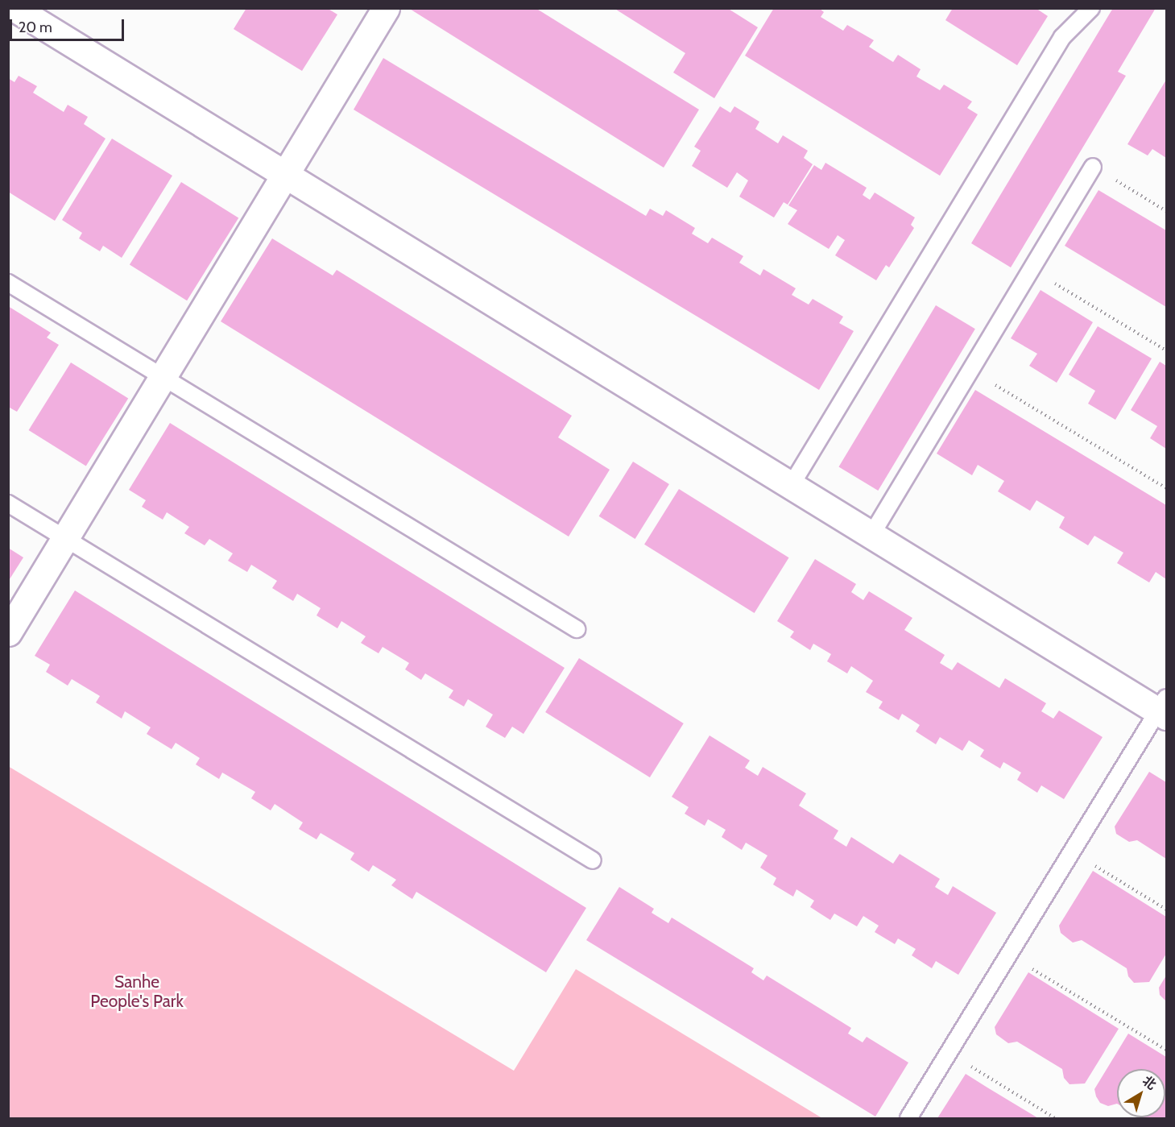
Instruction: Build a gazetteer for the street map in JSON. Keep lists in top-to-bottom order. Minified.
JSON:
{"parks":["Sanhe People's Park"],"scale_bar":"20 m","north":"top right"}
